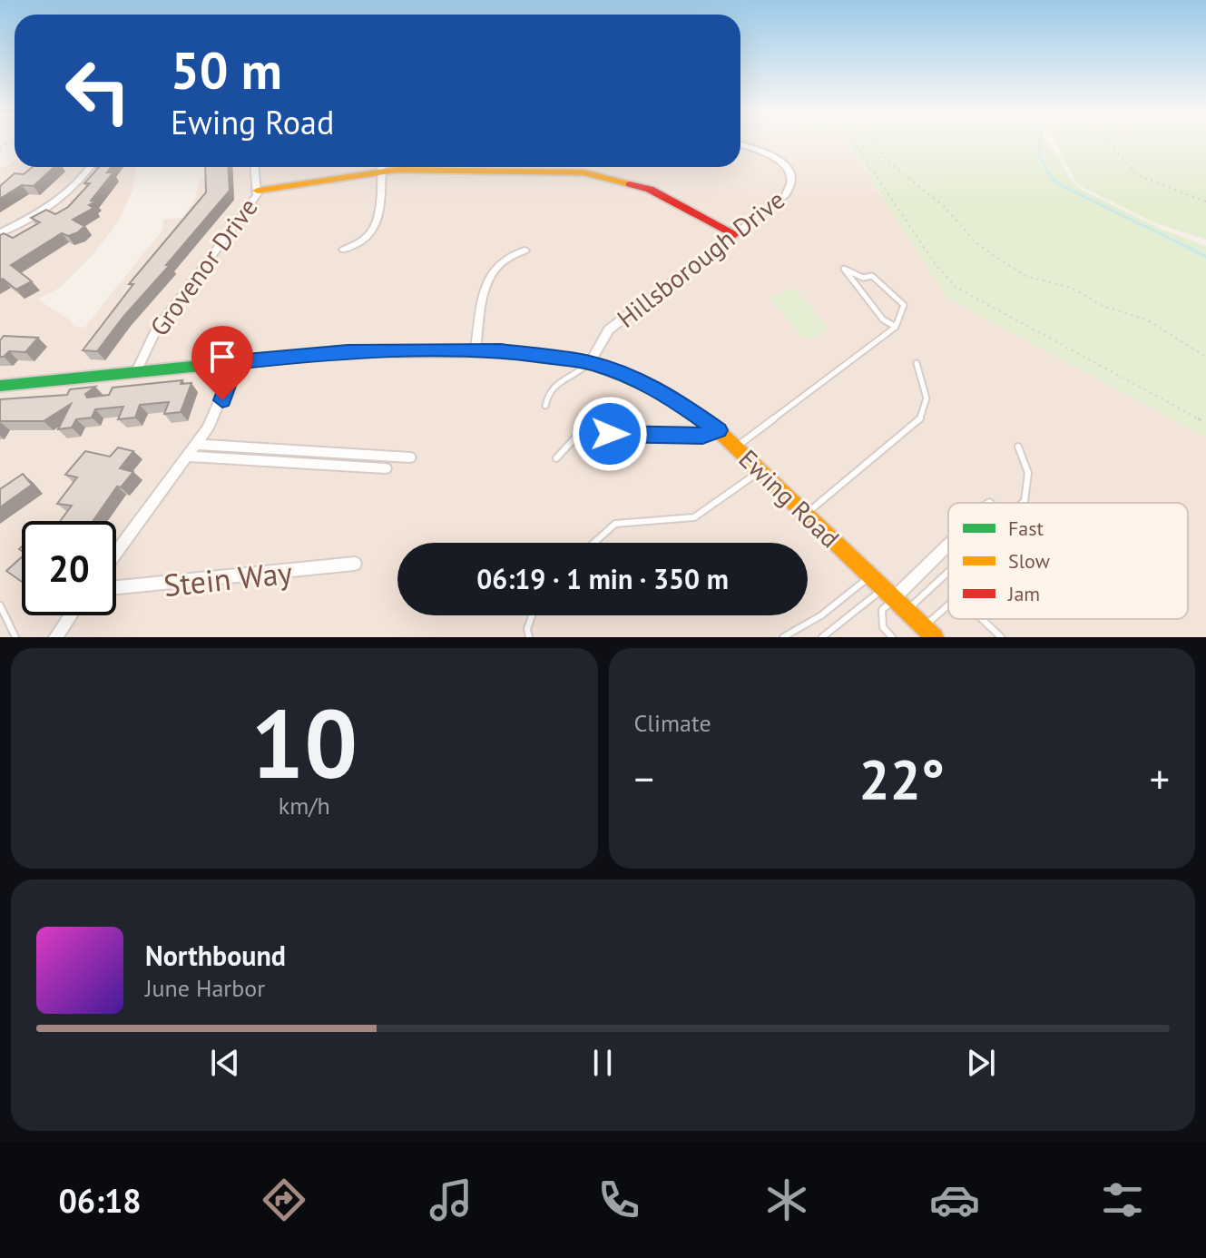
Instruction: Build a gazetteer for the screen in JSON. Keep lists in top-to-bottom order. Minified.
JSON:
{"streets":{"street":["Hillsborough Drive","Grovenor Drive","Ewing Road","Stein Way"]},"crossings":[["Hillsborough Drive","Ewing Road"],["Grovenor Drive","Ewing Road"]],"legend":["Fast","Slow","Jam"],"page":{"turn":["50 m","Ewing Road"],"limit":"20","trip":"06:19 · 1 min · 350 m","tile":[["10","km/h"],"Climate"],"heat":["−","22°","+"],"song":["Northbound","June Harbor"],"tabs":"06:18"}}
